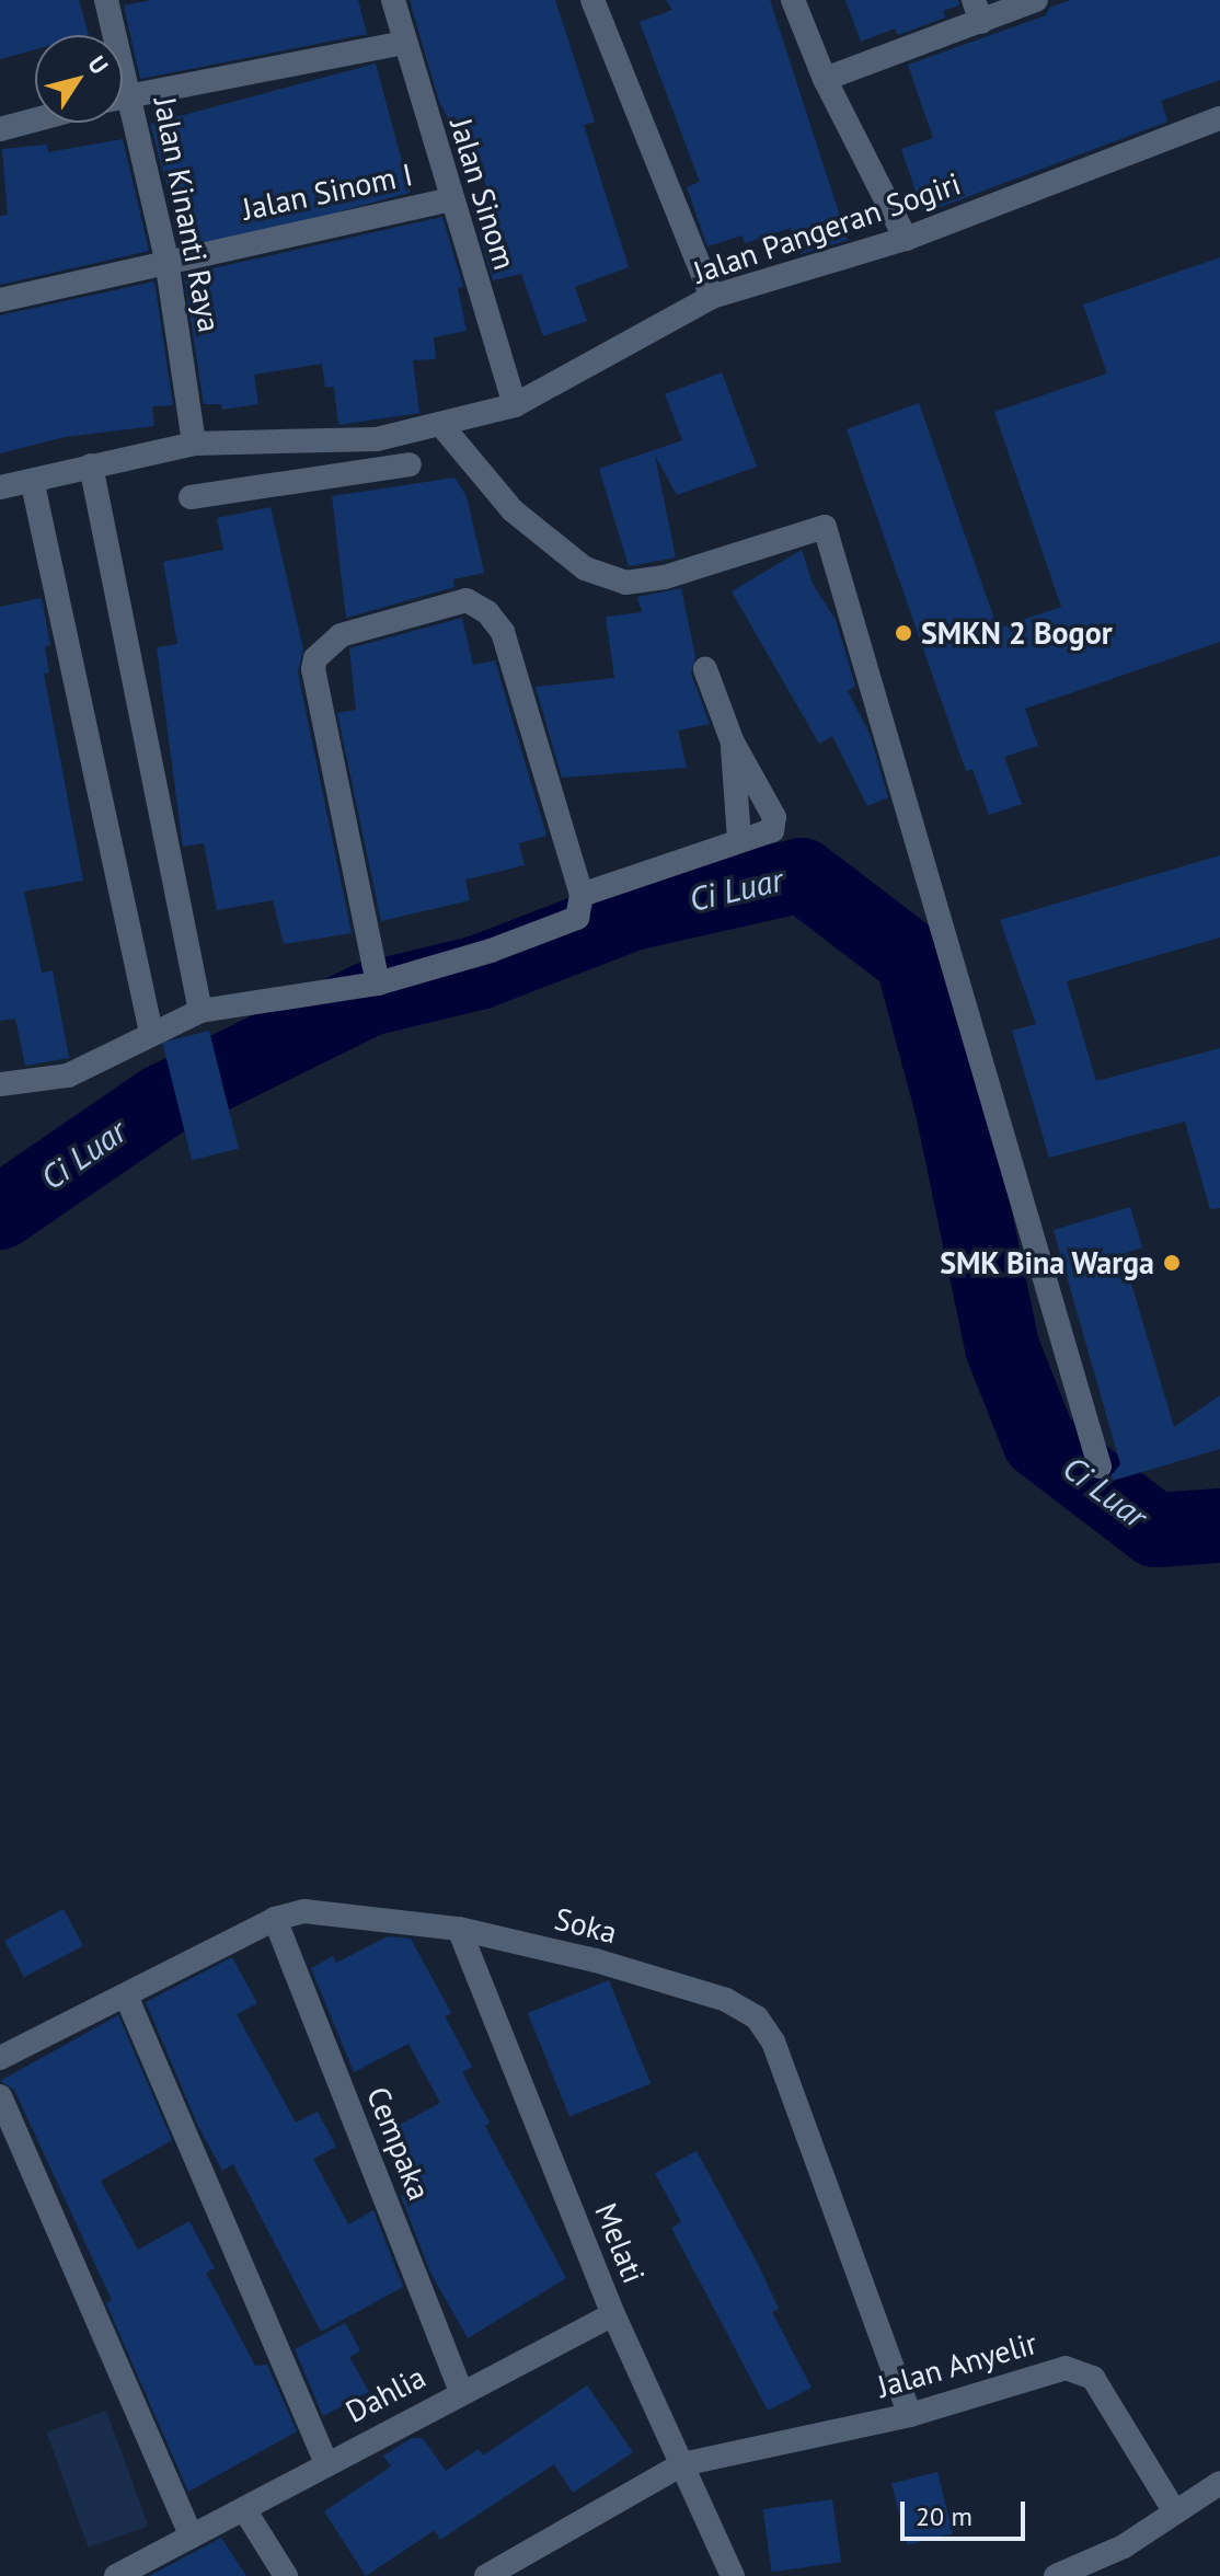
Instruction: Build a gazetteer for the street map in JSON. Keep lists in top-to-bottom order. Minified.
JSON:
{"streets":{"street":["Jalan Sinom I","Jalan Sinom","Jalan Kinanti Raya","Jalan Pangeran Sogiri","Soka","Cempaka","Melati","Jalan Anyelir","Dahlia"]},"crossings":[["Jalan Sinom I","Jalan Sinom"],["Jalan Sinom I","Jalan Kinanti Raya"],["Jalan Sinom","Jalan Pangeran Sogiri"],["Jalan Kinanti Raya","Jalan Pangeran Sogiri"],["Soka","Cempaka"],["Soka","Melati"],["Soka","Jalan Anyelir"],["Cempaka","Dahlia"],["Melati","Jalan Anyelir"],["Melati","Dahlia"]],"water":["Ci Luar"],"places":["SMKN 2 Bogor","SMK Bina Warga"],"scale_bar":"20 m","north":"top right"}
